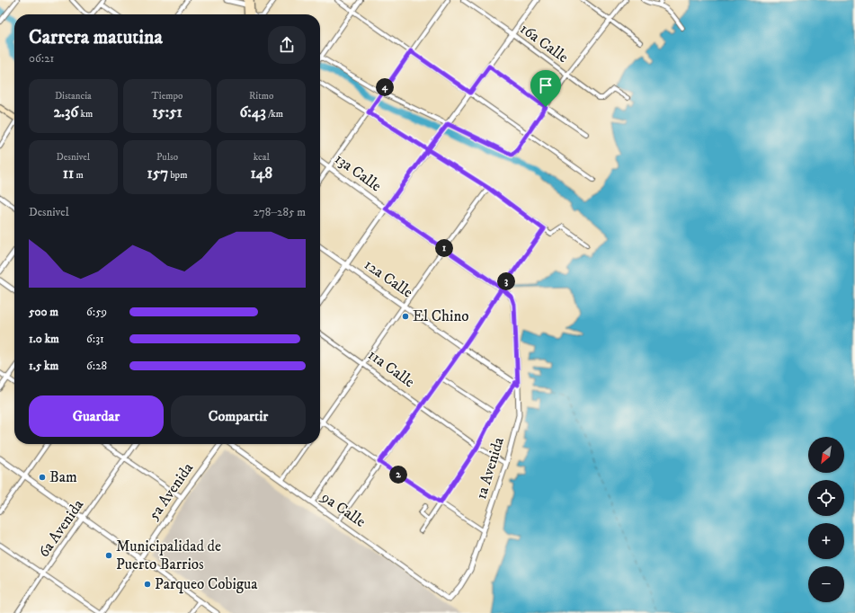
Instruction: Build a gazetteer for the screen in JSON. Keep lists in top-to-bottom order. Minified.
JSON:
{"streets":{"street":["16a Calle","13a Calle","12a Calle","11a Calle","1a Avenida","5a Avenida","9a Calle","6a Avenida"]},"crossings":[["13a Calle","1a Avenida"],["12a Calle","1a Avenida"],["11a Calle","1a Avenida"],["1a Avenida","9a Calle"]],"places":["El Chino","Bam","Municipalidad de Puerto Barrios","Parqueo Cobigua"],"north":"bottom left","page":{"heading":["Carrera matutina","06:21"],"stats":[["Distancia","2.36 km"],["Tiempo","15:51"],["Ritmo","6:43 /km"],["Desnivel","11 m"],["Pulso","157 bpm"],["kcal","148"]],"pins":["4","1","3","2"],"chart":["Desnivel","278–285 m"],"list":[{"name":"500 m","note":"6:59"},{"name":"1.0 km","note":"6:31"},{"name":"1.5 km","note":"6:28"}],"buttons":["Guardar","Compartir"],"map_buttons":["+","−"]}}
